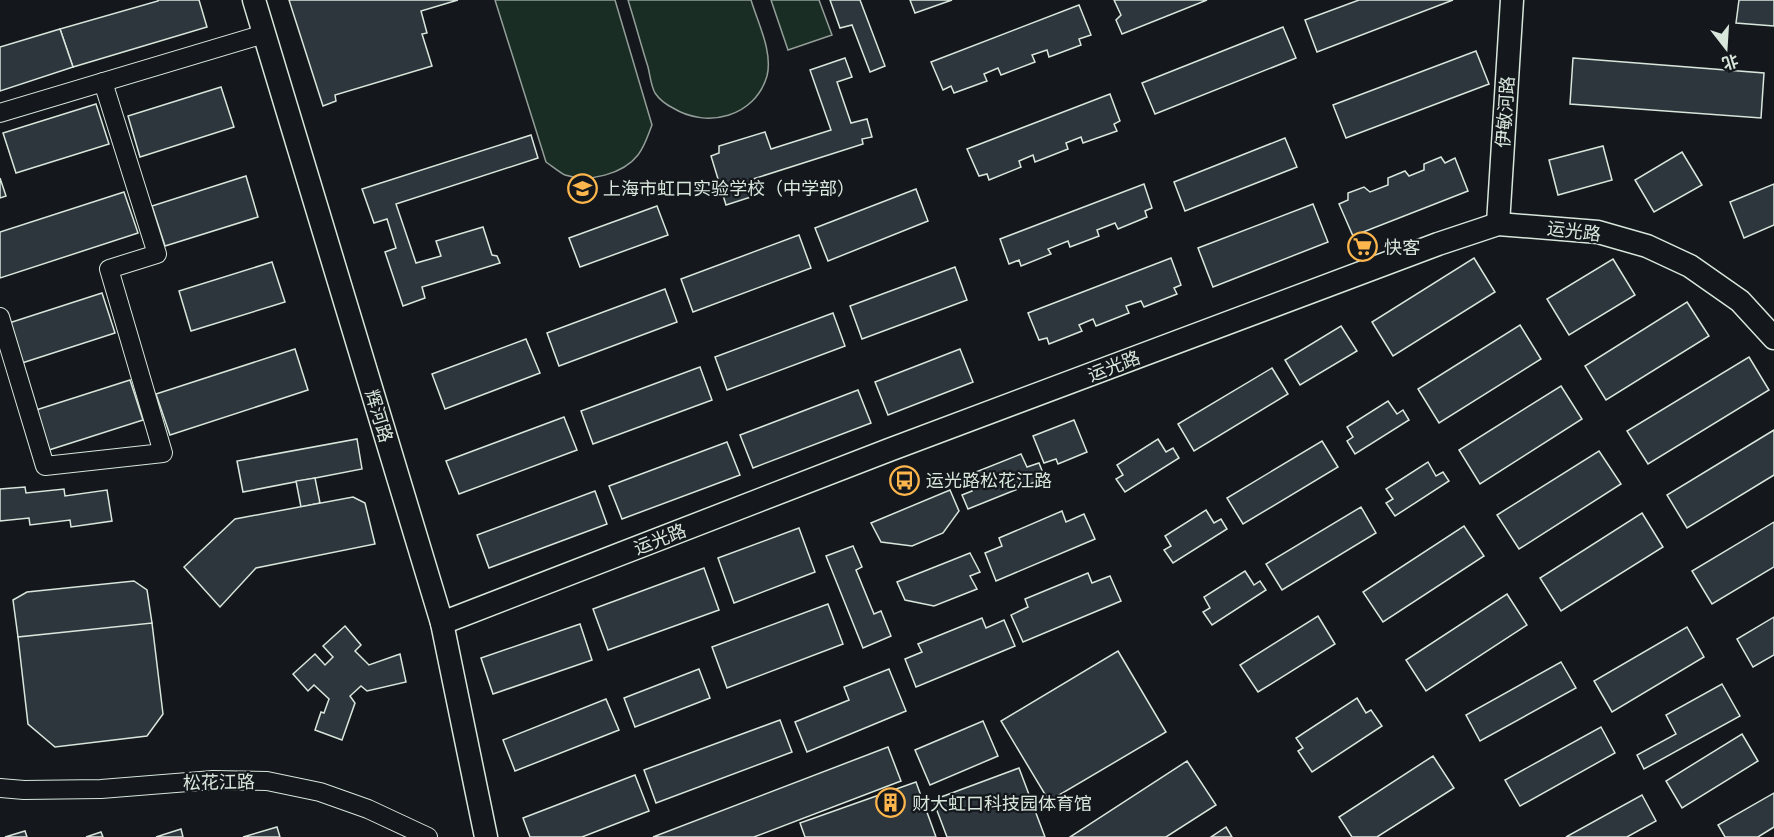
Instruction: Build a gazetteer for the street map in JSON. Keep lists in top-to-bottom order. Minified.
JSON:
{"streets":{"street":["伊敏河路","运光路","辉河路","松花江路"]},"crossings":[["伊敏河路","运光路"],["运光路","辉河路"]],"places":{"school or university":["上海市虹口实验学校（中学部）"],"supermarket":["快客"],"bus stop":["运光路松花江路"],"building":["财大虹口科技园体育馆"]},"north":"bottom"}
